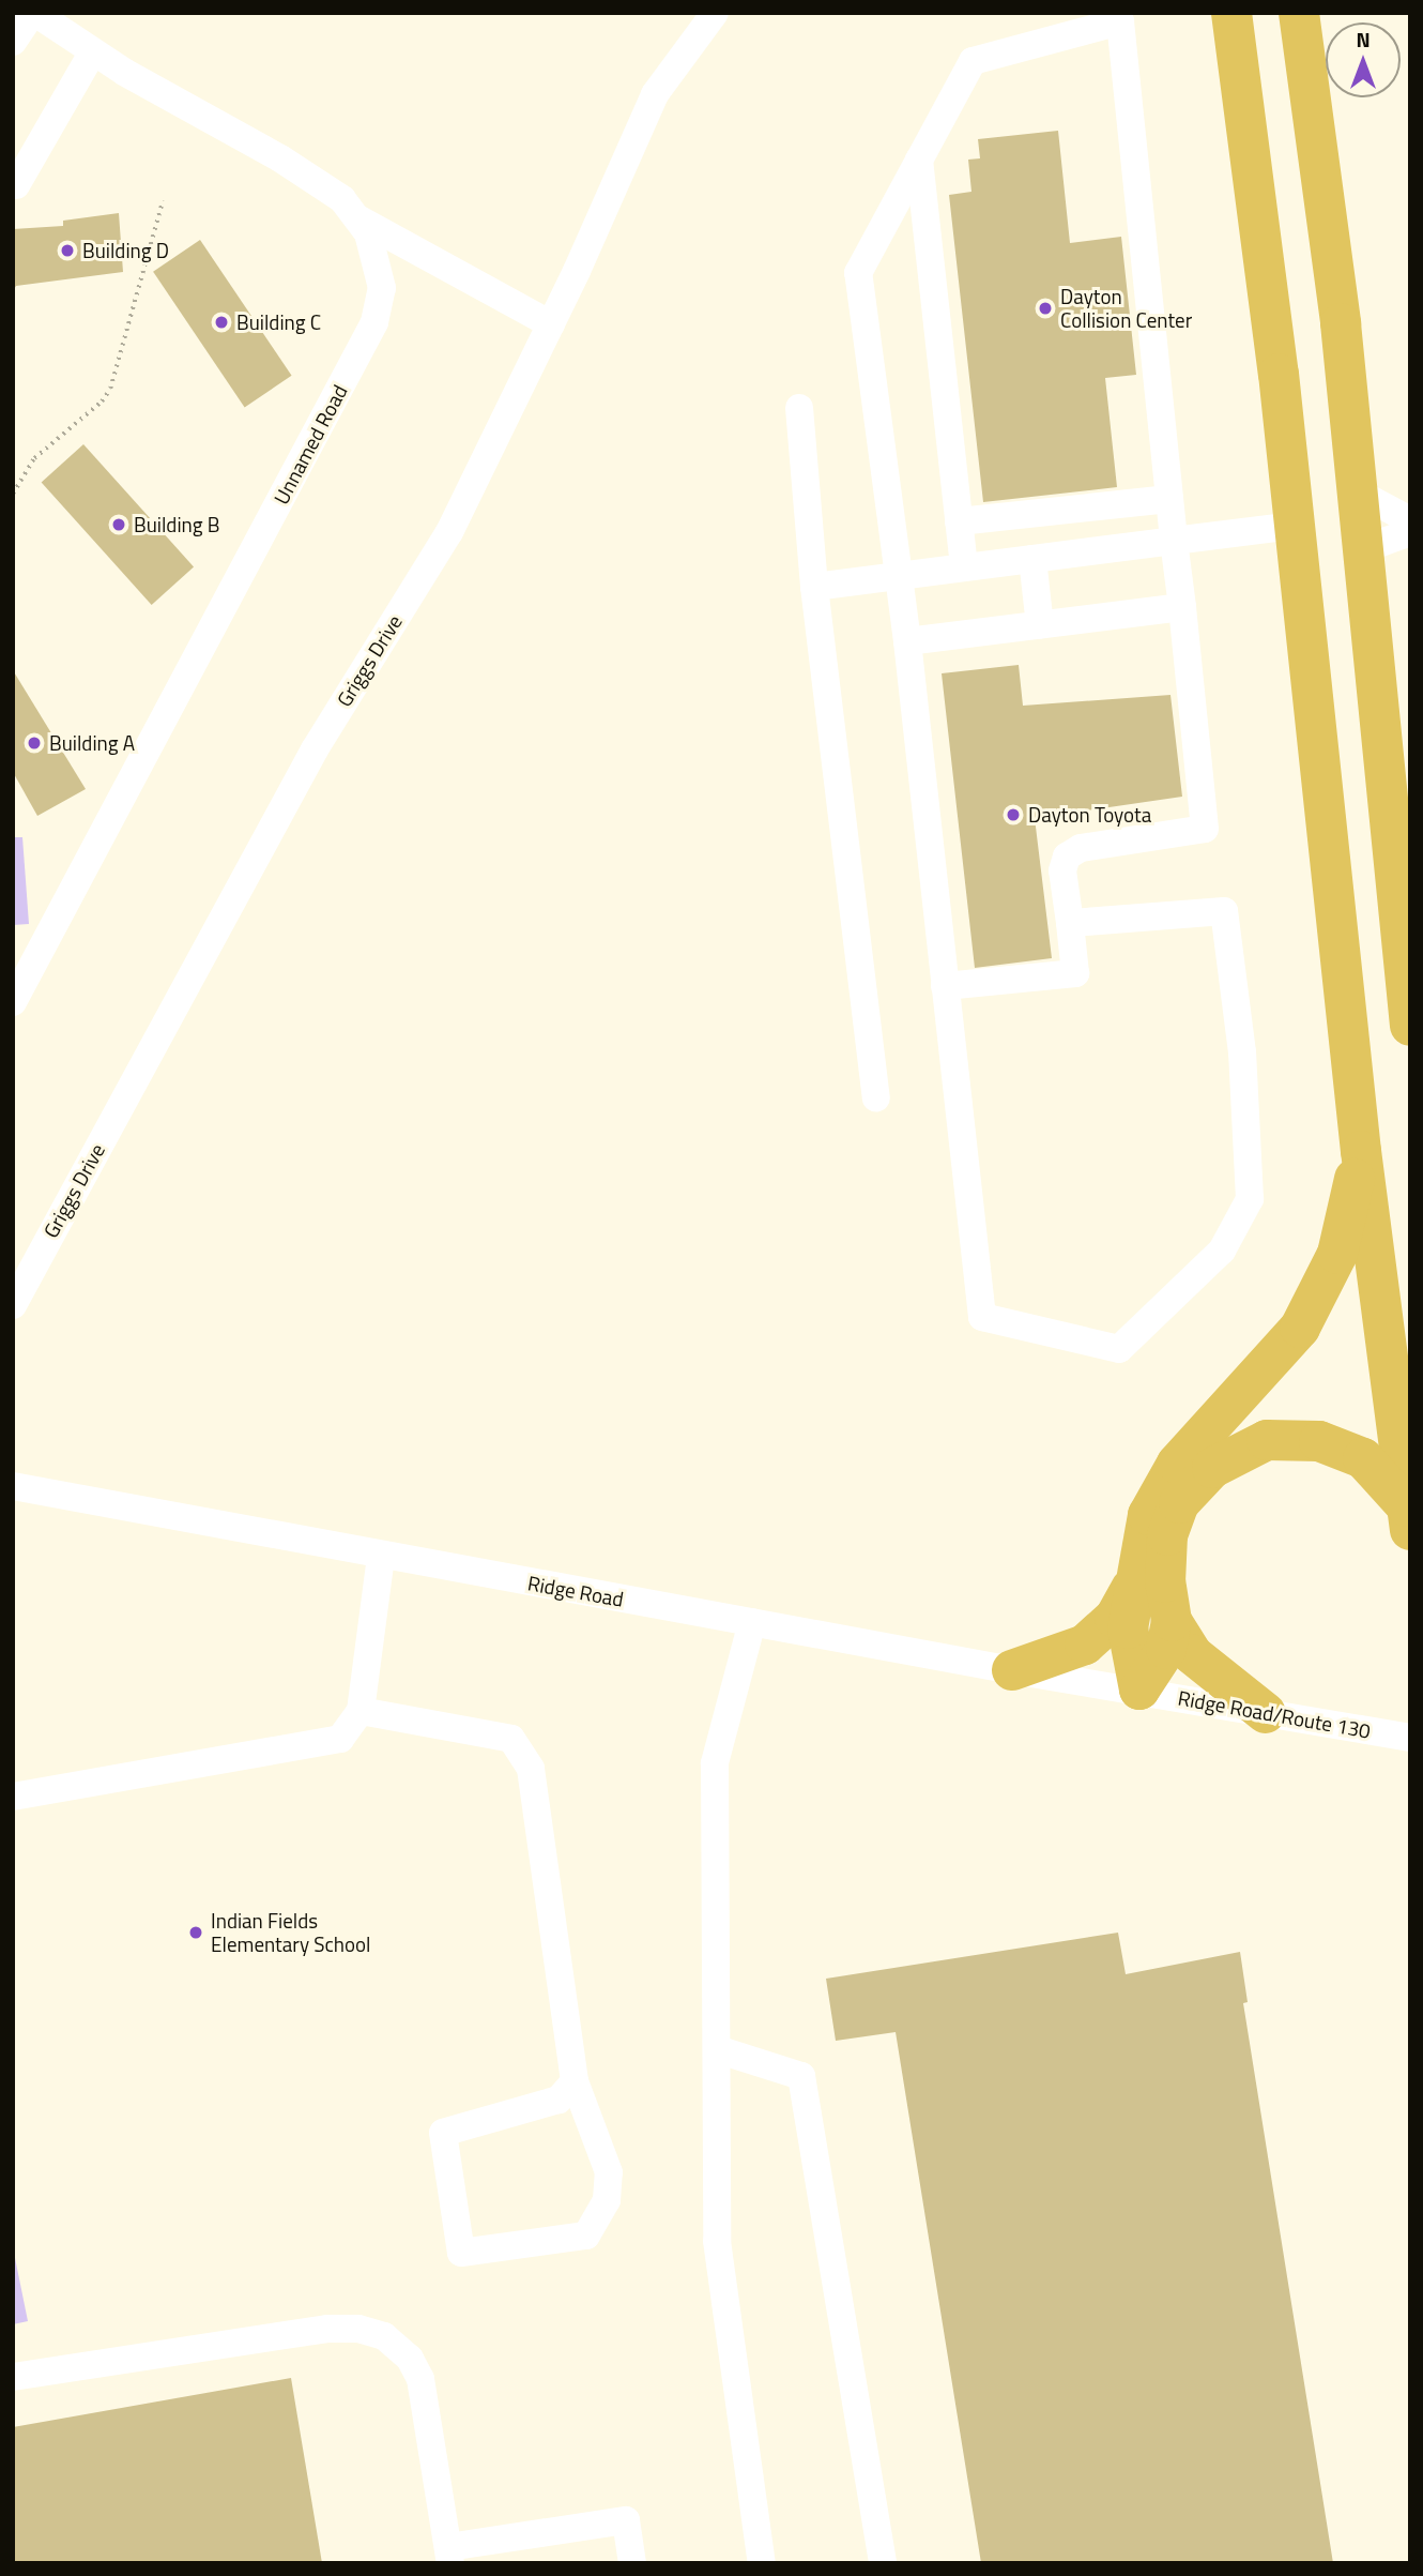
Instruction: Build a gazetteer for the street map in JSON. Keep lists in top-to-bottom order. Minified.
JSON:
{"streets":{"street":["Unnamed Road","Griggs Drive","Ridge Road","Ridge Road/Route 130"]},"crossings":[["Ridge Road","Ridge Road/Route 130"]],"places":["Building D","Dayton Collision Center","Building C","Building B","Building A","Dayton Toyota","Indian Fields Elementary School"],"north":"top"}
